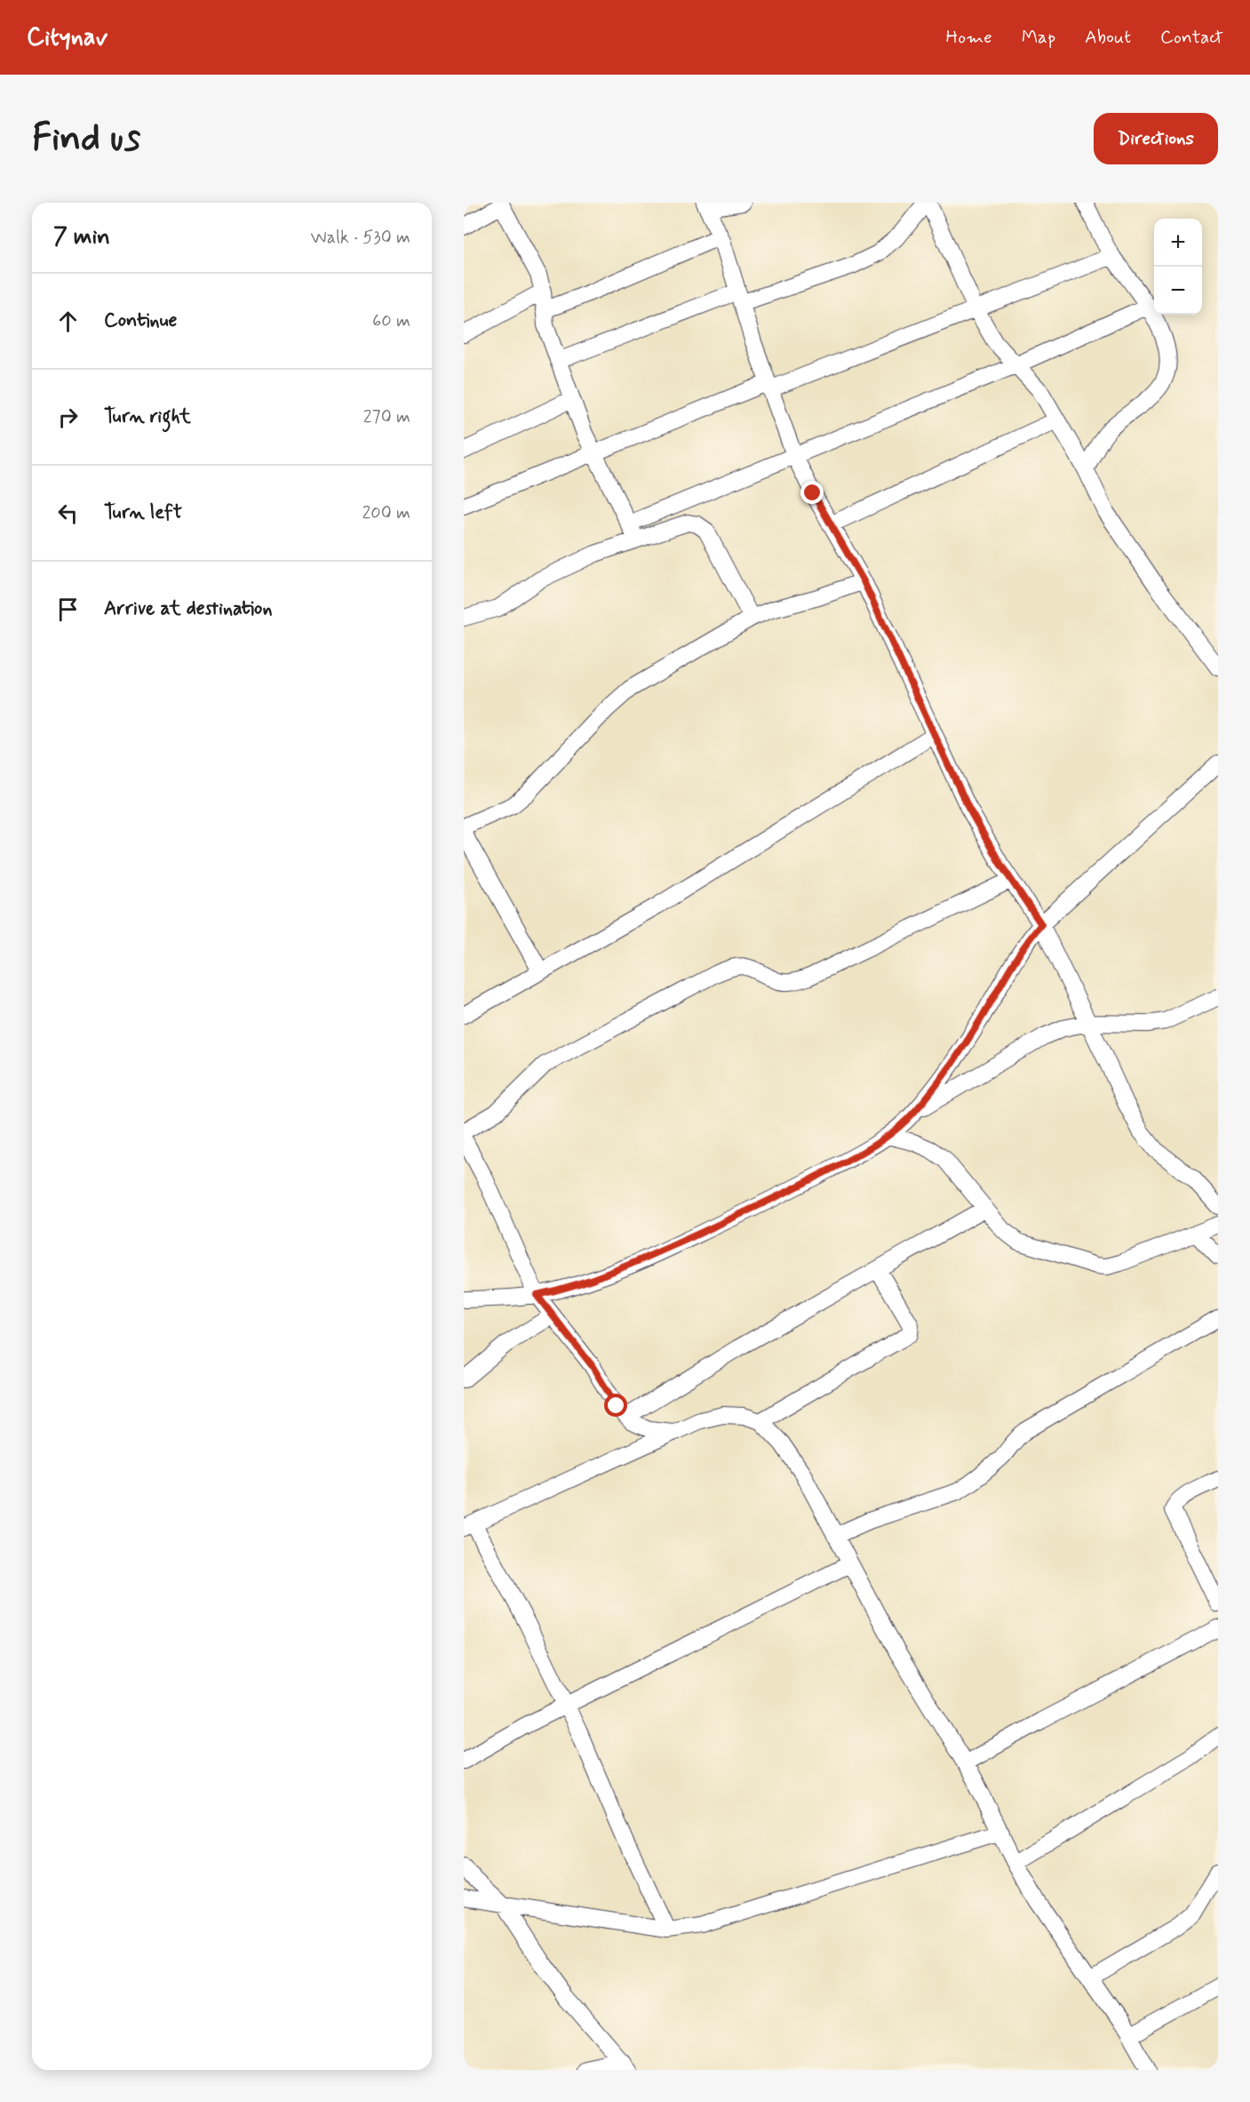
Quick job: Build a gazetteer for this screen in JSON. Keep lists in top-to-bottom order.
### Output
{
  "page": {
    "header": "Citynav",
    "nav": [
      "Home",
      "Map",
      "About",
      "Contact"
    ],
    "buttons": "Directions",
    "title": "Find us",
    "heading": ["7 min", "Walk · 530 m"],
    "map_buttons": ["+", "−"],
    "list": [
      ["Continue", "60 m"],
      ["Turn right", "270 m"],
      ["Turn left", "200 m"],
      "Arrive at destination"
    ]
  }
}
